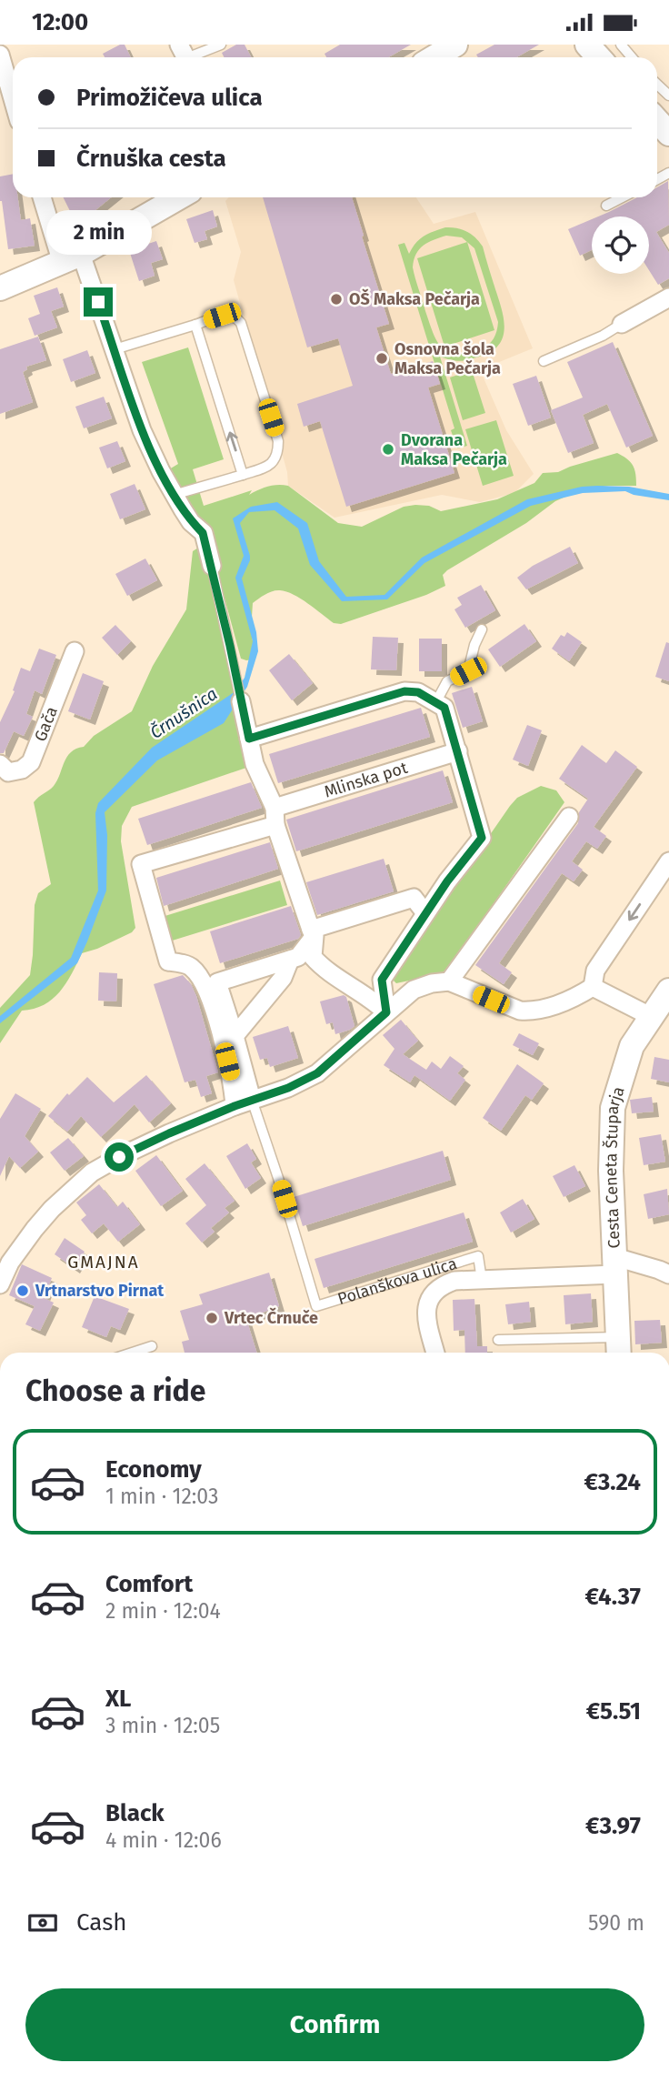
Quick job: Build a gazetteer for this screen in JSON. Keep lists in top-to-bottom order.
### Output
{
  "streets": {
    "street": [
      "Gača",
      "Mlinska pot",
      "Cesta Ceneta Štuparja",
      "Polanškova ulica"
    ]
  },
  "crossings": [
    ["Cesta Ceneta Štuparja", "Polanškova ulica"]
  ],
  "districts": ["GMAJNA"],
  "water": ["Črnušnica"],
  "places": [
    "OŠ Maksa Pečarja",
    "Osnovna šola Maksa Pečarja",
    "Dvorana Maksa Pečarja",
    "Vrtnarstvo Pirnat",
    "Vrtec Črnuče"
  ],
  "page": {
    "status": "12:00",
    "banner": ["Primožičeva ulica", "Črnuška cesta"],
    "bubble": "2 min",
    "heading": "Choose a ride",
    "list": [
      {
        "name": "Economy",
        "note": "1 min · 12:03",
        "value": "€3.24"
      },
      {
        "name": "Comfort",
        "note": "2 min · 12:04",
        "value": "€4.37"
      },
      {
        "name": "XL",
        "note": "3 min · 12:05",
        "value": "€5.51"
      },
      {
        "name": "Black",
        "note": "4 min · 12:06",
        "value": "€3.97"
      }
    ],
    "pay": ["Cash", "590 m"],
    "buttons": "Confirm"
  }
}
